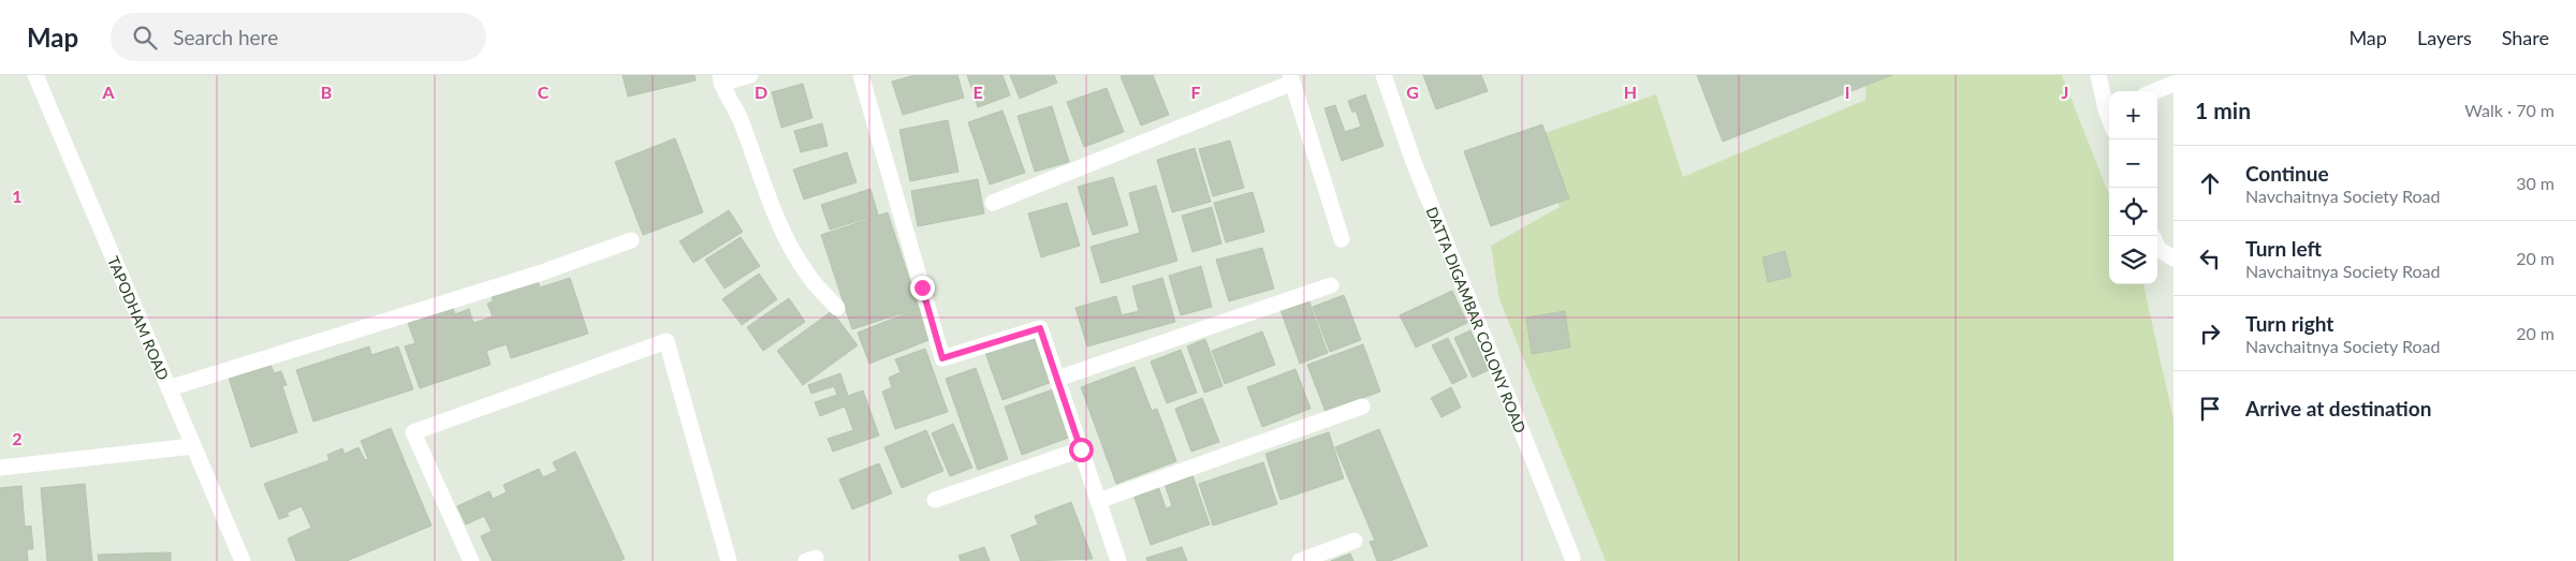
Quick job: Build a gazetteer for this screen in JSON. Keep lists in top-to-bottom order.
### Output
{
  "streets": {
    "street": ["TAPODHAM ROAD", "DATTA DIGAMBAR COLONY ROAD"]
  },
  "page": {
    "header": "Map",
    "search": "Search here",
    "nav": ["Map", "Layers", "Share"],
    "heading": ["1 min", "Walk · 70 m"],
    "map_buttons": ["+", "−"],
    "list": [
      ["Continue", "Navchaitnya Society Road", "30 m"],
      ["Turn left", "Navchaitnya Society Road", "20 m"],
      ["Turn right", "Navchaitnya Society Road", "20 m"],
      "Arrive at destination"
    ]
  },
  "grid": {
    "columns": [
      "A",
      "B",
      "C",
      "D",
      "E",
      "F",
      "G",
      "H",
      "I",
      "J"
    ],
    "rows": ["1", "2"]
  }
}
